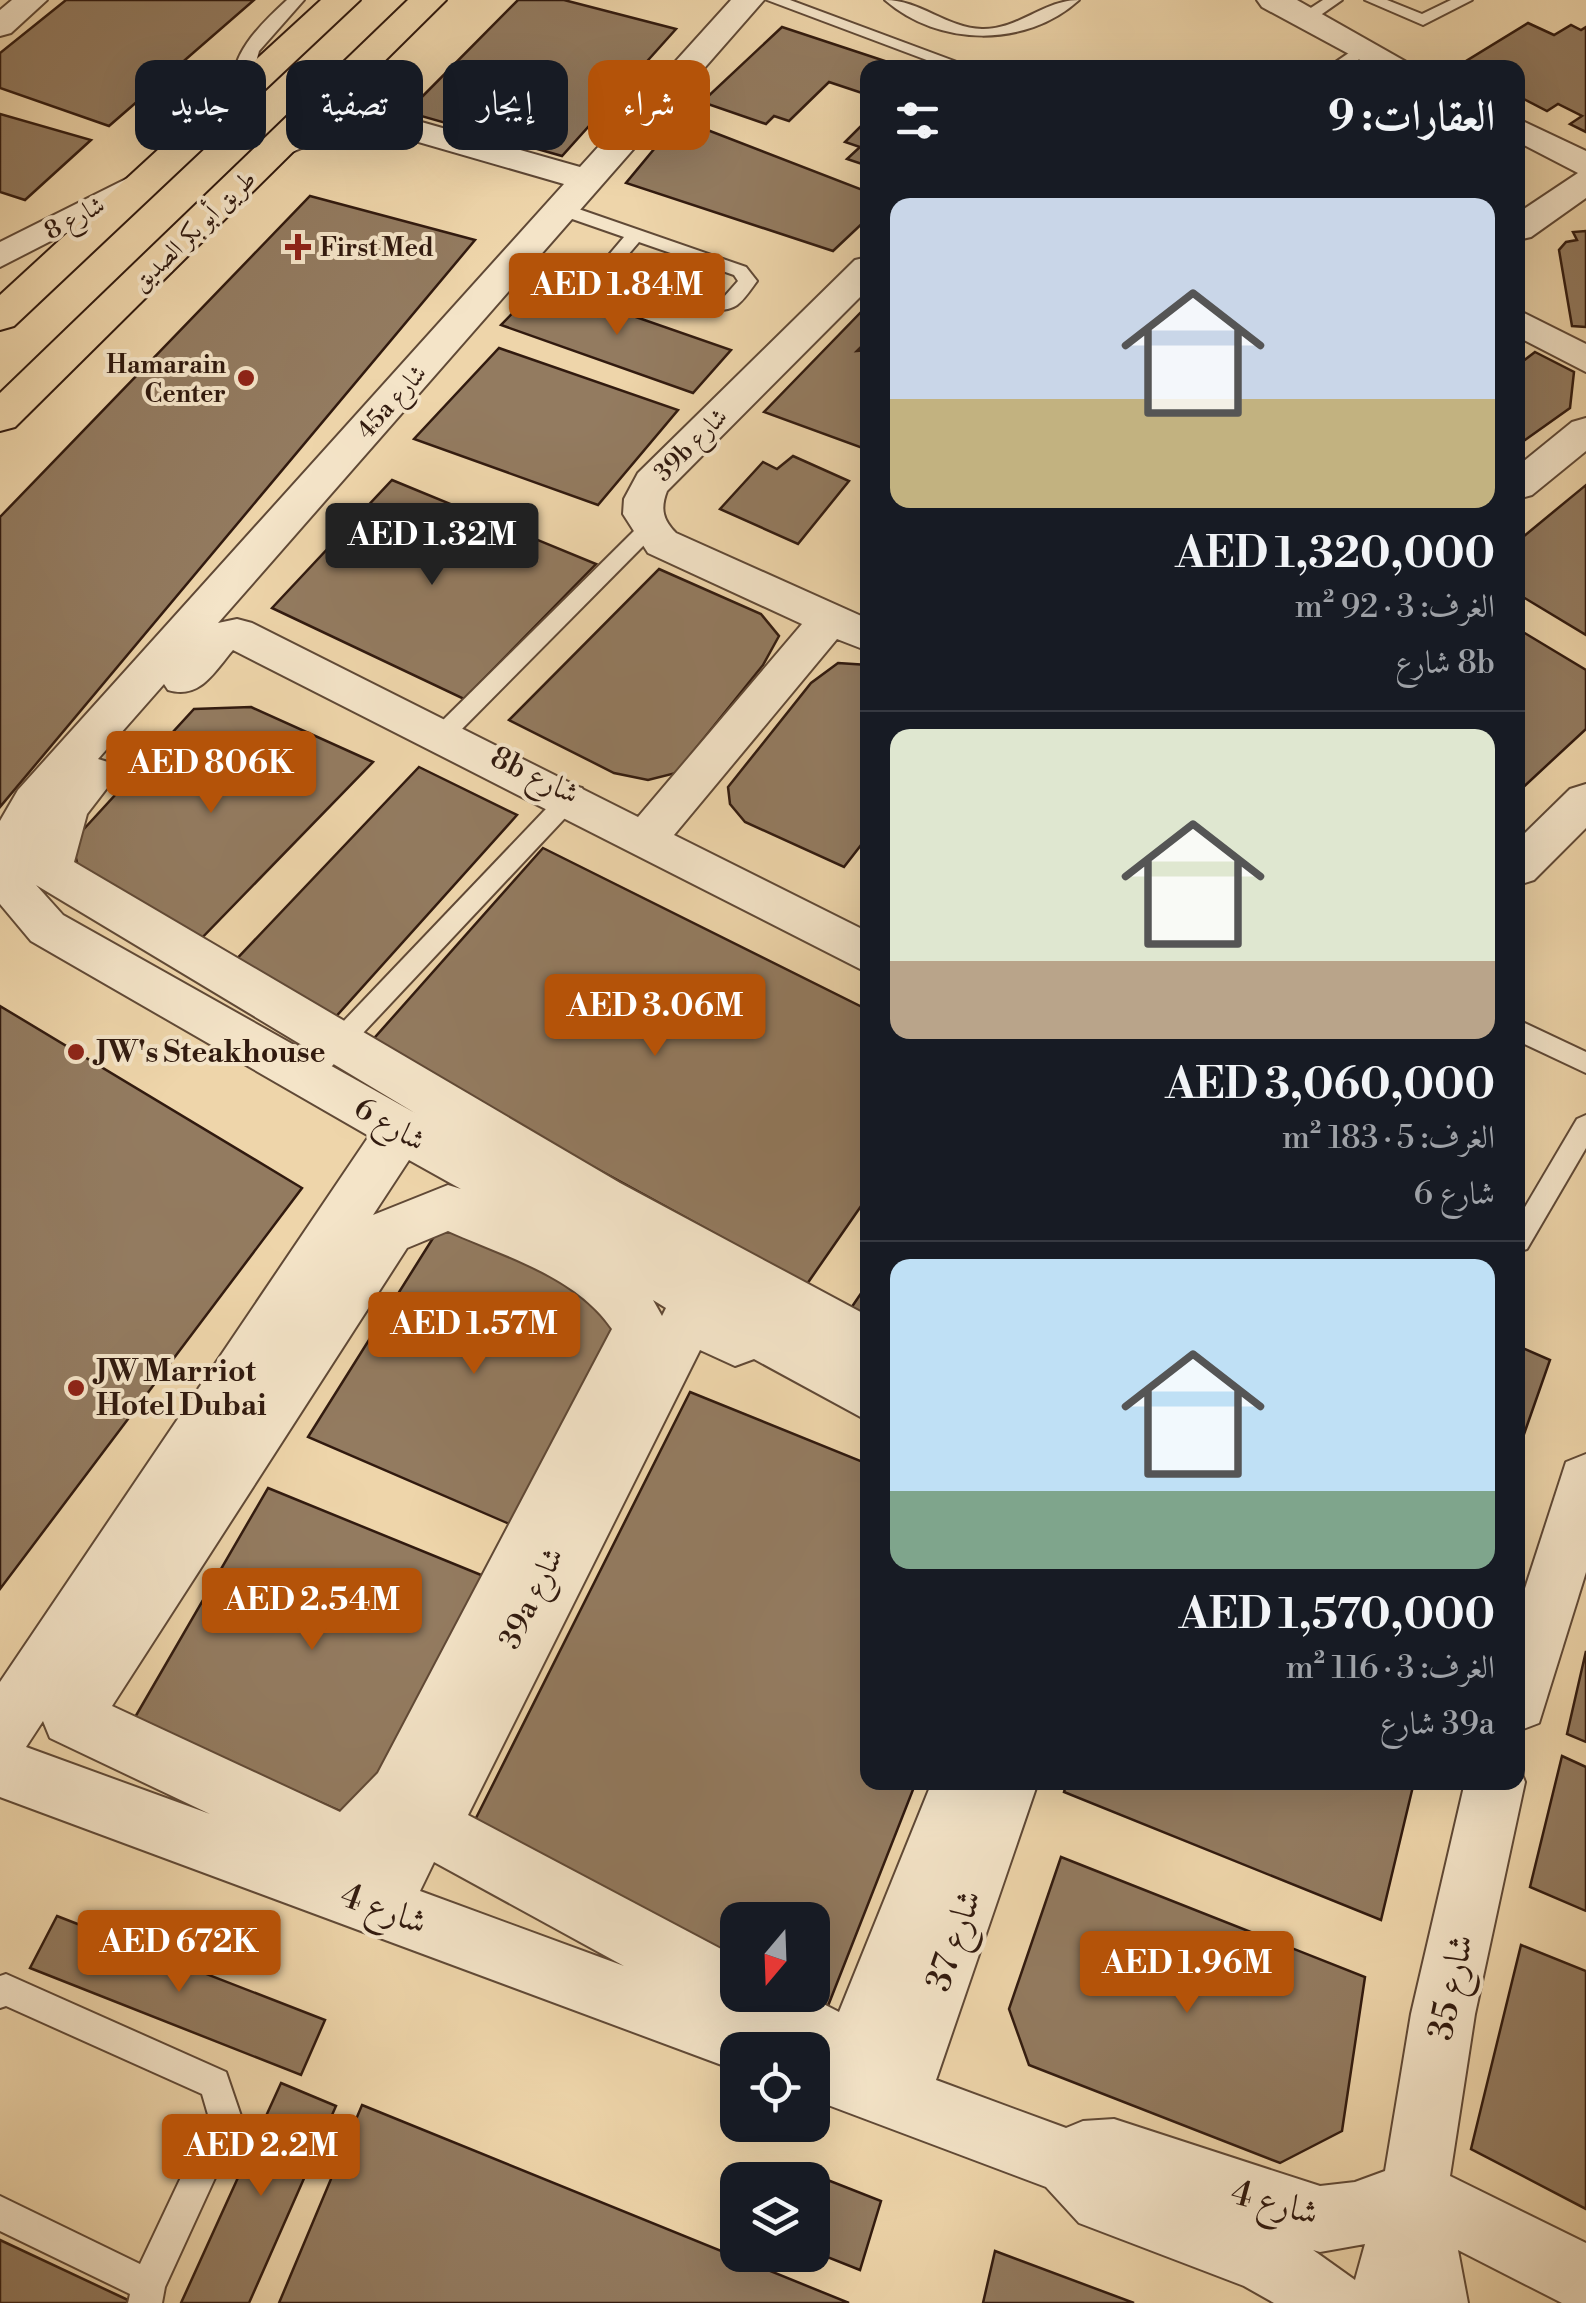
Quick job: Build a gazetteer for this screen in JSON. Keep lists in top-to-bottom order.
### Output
{
  "streets": {
    "main road": ["طريق أبو بكر الصديق"],
    "street": [
      "شارع 8",
      "45a شارع",
      "39b شارع",
      "8b شارع",
      "شارع 6",
      "39a شارع",
      "شارع 4",
      "شارع 37",
      "شارع 35"
    ]
  },
  "crossings": [
    ["45a شارع", "8b شارع"],
    ["45a شارع", "شارع 6"],
    ["شارع 6", "39a شارع"],
    ["39a شارع", "شارع 4"],
    ["شارع 4", "شارع 37"],
    ["شارع 4", "شارع 35"]
  ],
  "places": {
    "health": ["First Med"],
    "other": ["Hamarain Center", "JW's Steakhouse", "JW Marriot Hotel Dubai"]
  },
  "north": "bottom",
  "page": {
    "chip": [
      "شراء",
      "إيجار",
      "تصفية",
      "جديد"
    ],
    "heading": "العقارات: 9",
    "list": [
      {
        "name": "AED 1,320,000",
        "note": "الغرف: 3 · 92 m² · 8b شارع"
      },
      {
        "name": "AED 3,060,000",
        "note": "الغرف: 5 · 183 m² · شارع 6"
      },
      {
        "name": "AED 1,570,000",
        "note": "الغرف: 3 · 116 m² · 39a شارع"
      }
    ],
    "price": [
      "AED 1.84M",
      "AED 1.32M",
      "AED 806K",
      "AED 3.06M",
      "AED 1.57M",
      "AED 2.54M",
      "AED 672K",
      "AED 1.96M",
      "AED 2.2M"
    ]
  }
}
